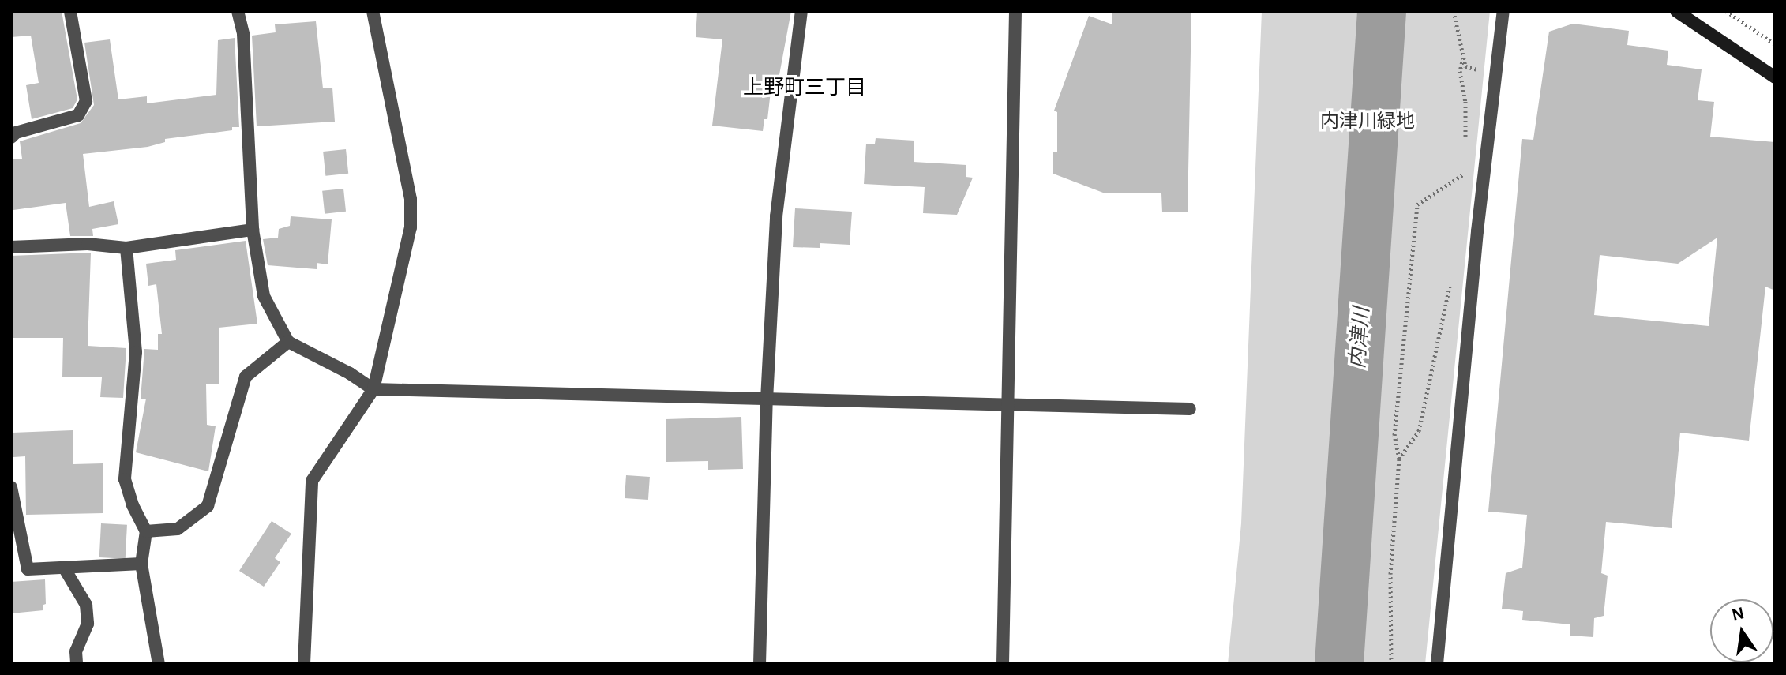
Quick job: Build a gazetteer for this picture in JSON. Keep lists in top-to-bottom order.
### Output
{
  "districts": ["上野町三丁目"],
  "water": ["内津川"],
  "parks": ["内津川緑地"],
  "north": "top"
}
